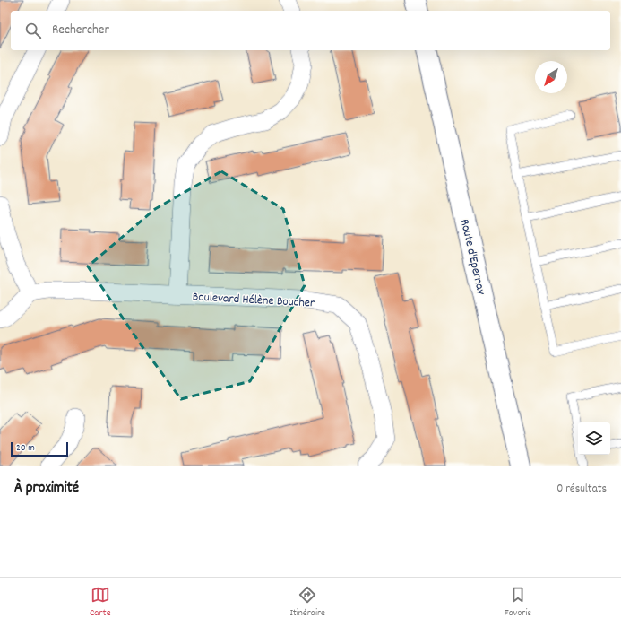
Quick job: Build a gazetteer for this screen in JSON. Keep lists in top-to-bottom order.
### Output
{
  "streets": {
    "main road": ["Route d'Epernay"],
    "street": ["Boulevard Hélène Boucher"]
  },
  "scale_bar": "20 m",
  "north": "bottom left",
  "page": {
    "search": "Rechercher",
    "scale": "20 m",
    "heading": ["À proximité", "0 résultats"],
    "nav": ["Carte", "Itinéraire", "Favoris"]
  }
}
